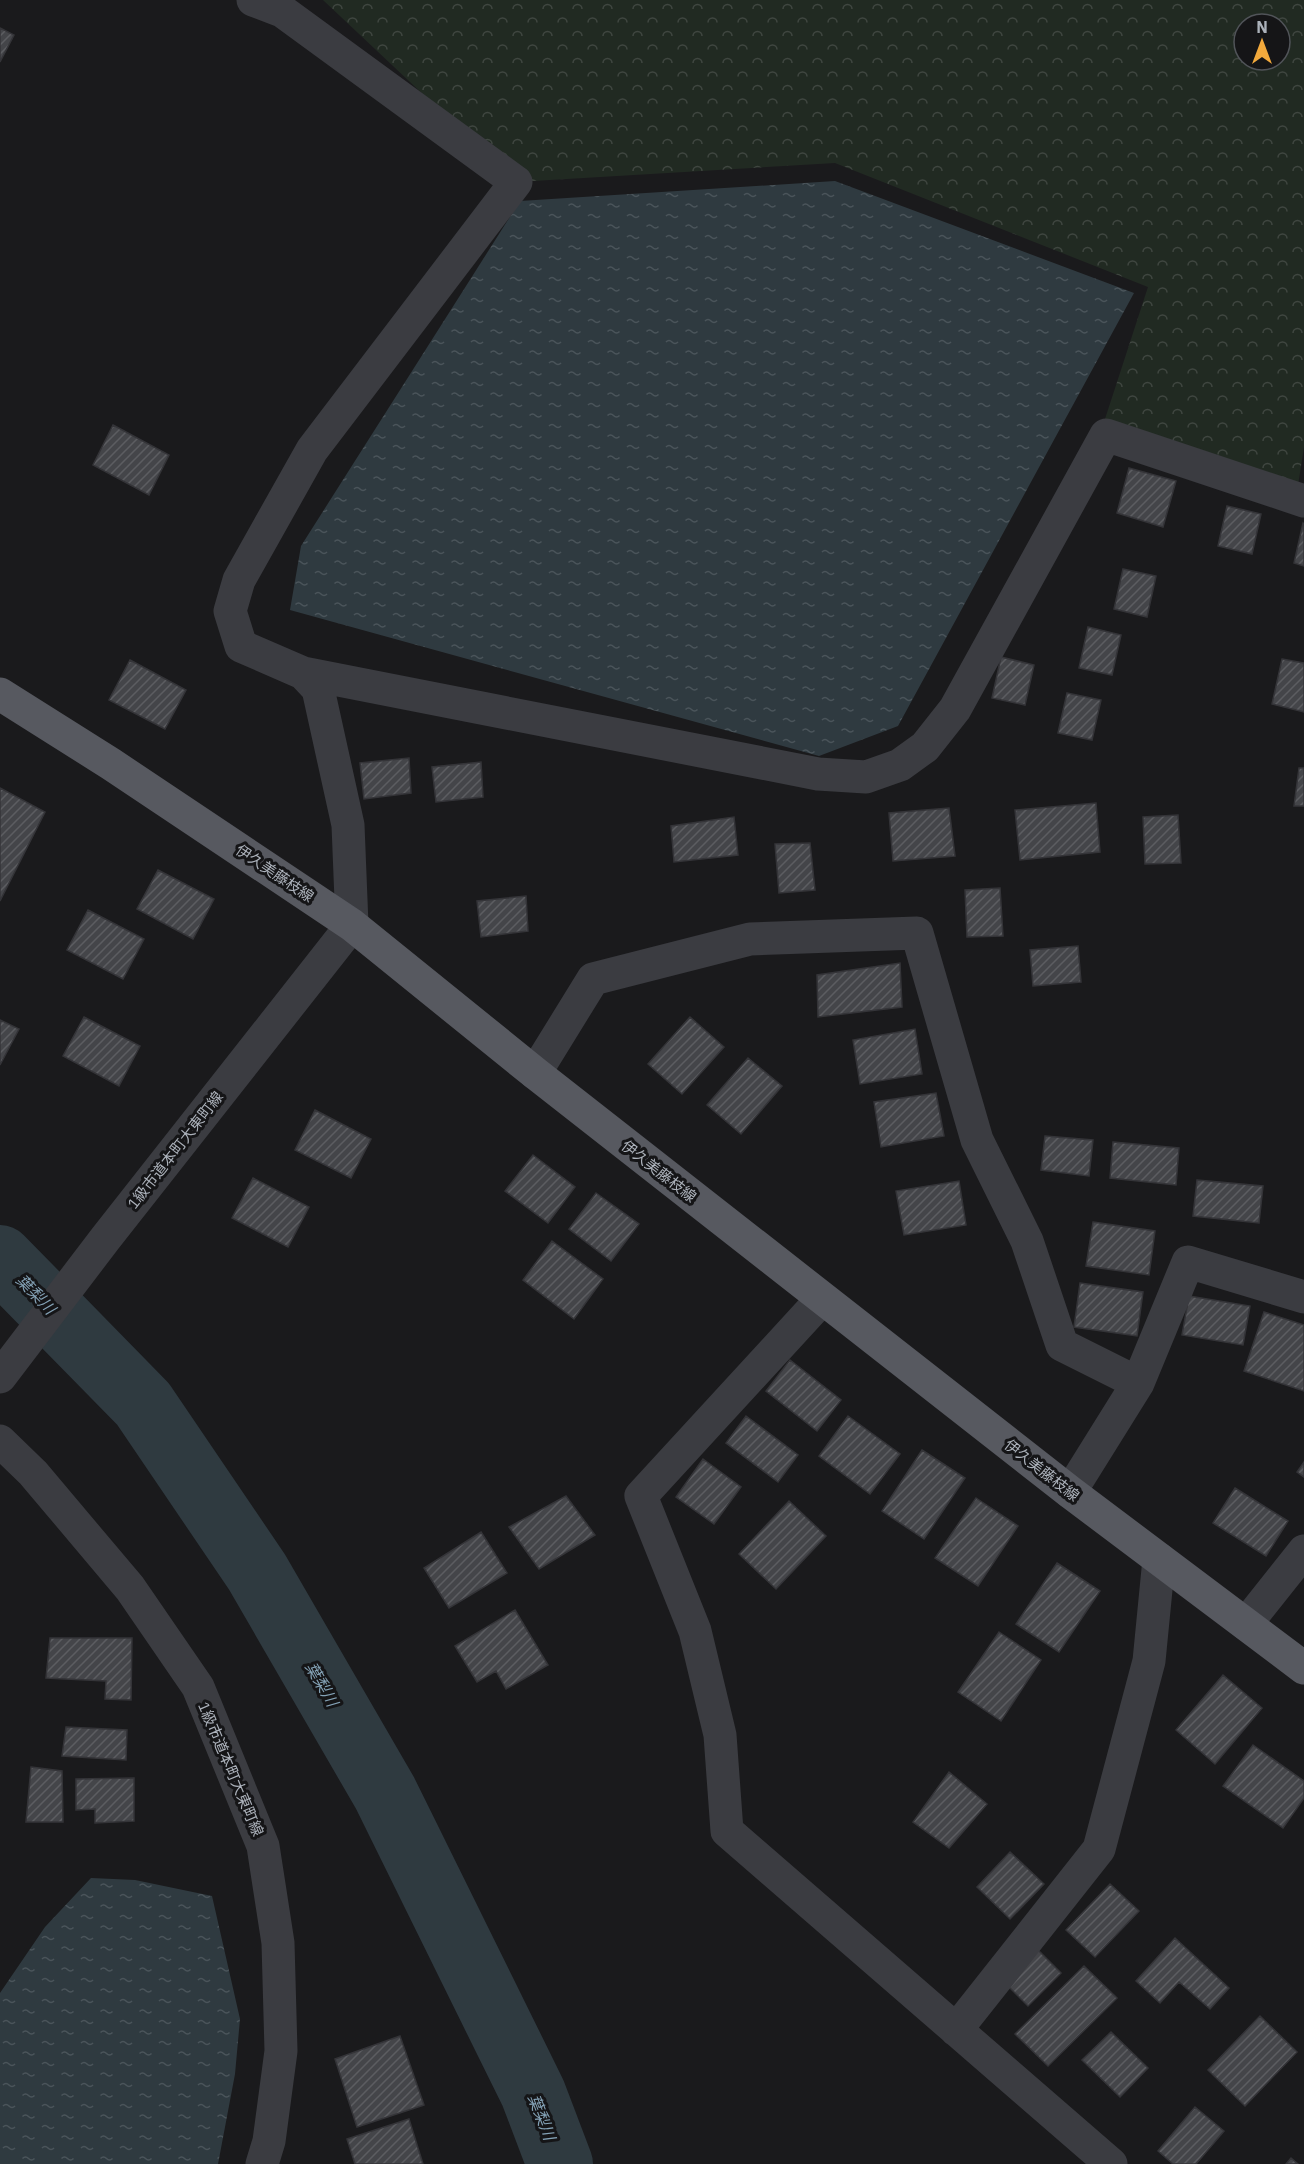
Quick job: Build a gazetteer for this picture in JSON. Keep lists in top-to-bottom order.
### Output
{
  "streets": {
    "main road": ["伊久美藤枝線"],
    "street": ["1級市道本町大東町線"]
  },
  "crossings": [
    ["伊久美藤枝線", "1級市道本町大東町線"]
  ],
  "water": ["葉梨川"],
  "north": "top"
}
